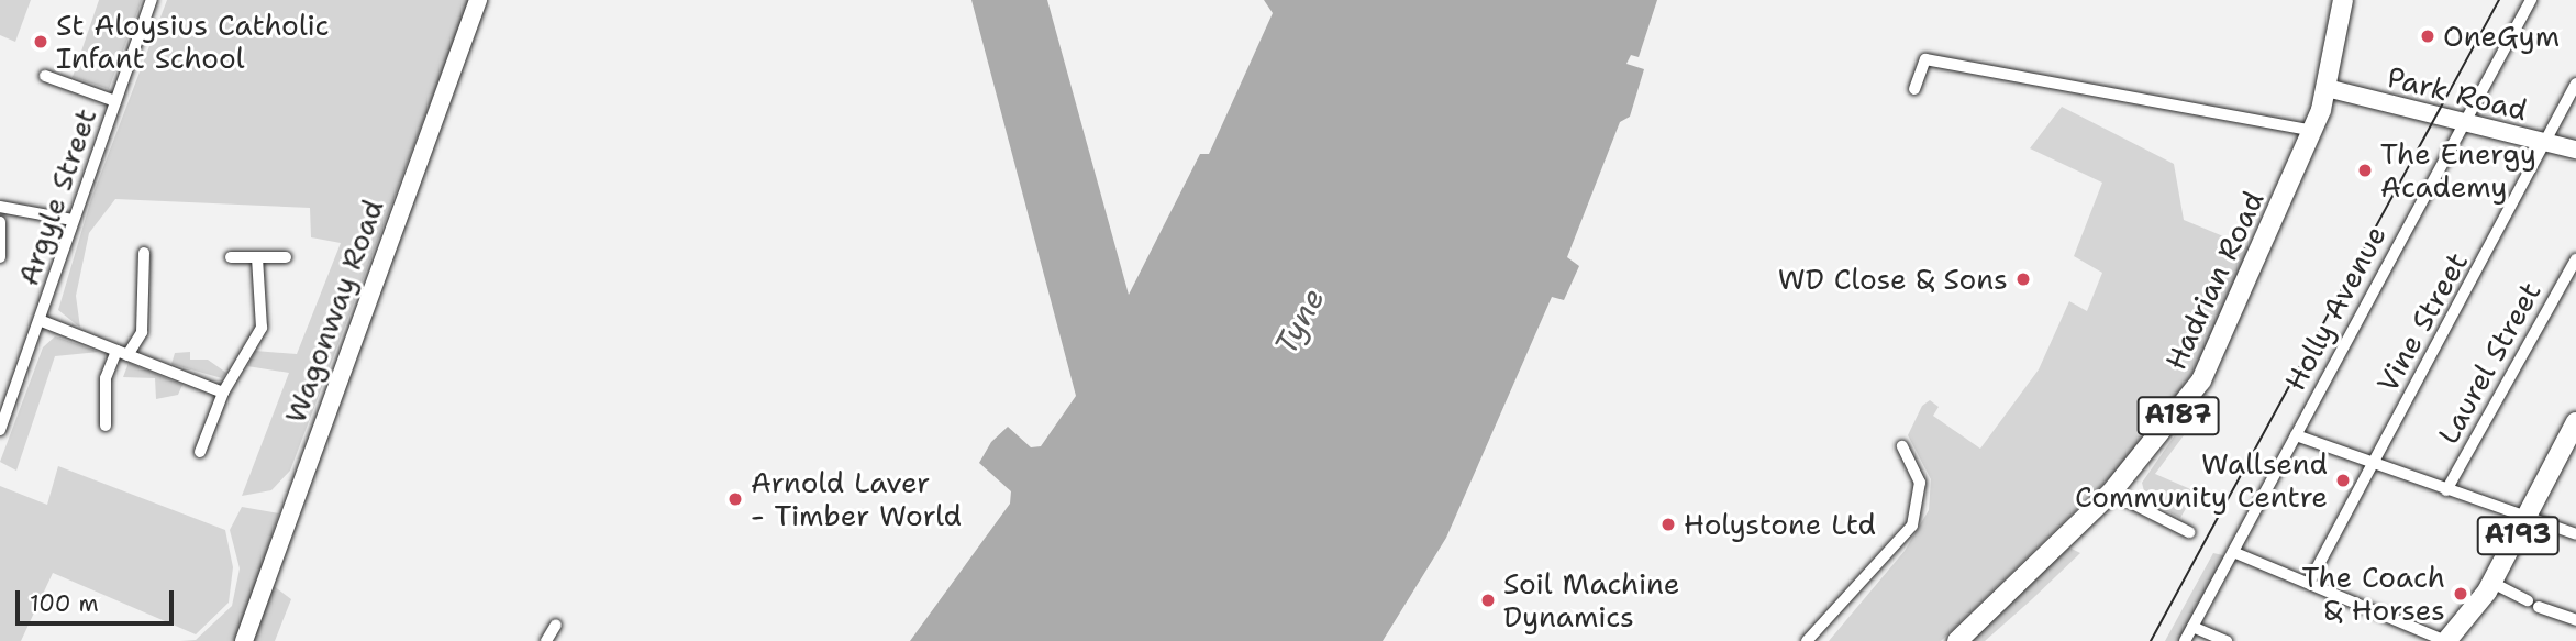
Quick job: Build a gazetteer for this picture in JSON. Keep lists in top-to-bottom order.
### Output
{
  "streets": {
    "main road": [
      "Park Road",
      "Hadrian Road",
      "Wagonway Road",
      "A187",
      "A193"
    ],
    "street": [
      "Argyle Street",
      "Holly Avenue",
      "Vine Street",
      "Laurel Street"
    ]
  },
  "crossings": [
    ["Park Road", "Holly Avenue"],
    ["Park Road", "Vine Street"],
    ["Park Road", "A187"],
    ["Hadrian Road", "A187"]
  ],
  "water": ["Tyne"],
  "places": [
    "OneGym",
    "St Aloysius Catholic Infant School",
    "The Energy Academy",
    "WD Close & Sons",
    "Wallsend Community Centre",
    "Arnold Laver - Timber World",
    "Holystone Ltd",
    "The Coach & Horses",
    "Soil Machine Dynamics"
  ],
  "scale_bar": "100 m"
}
